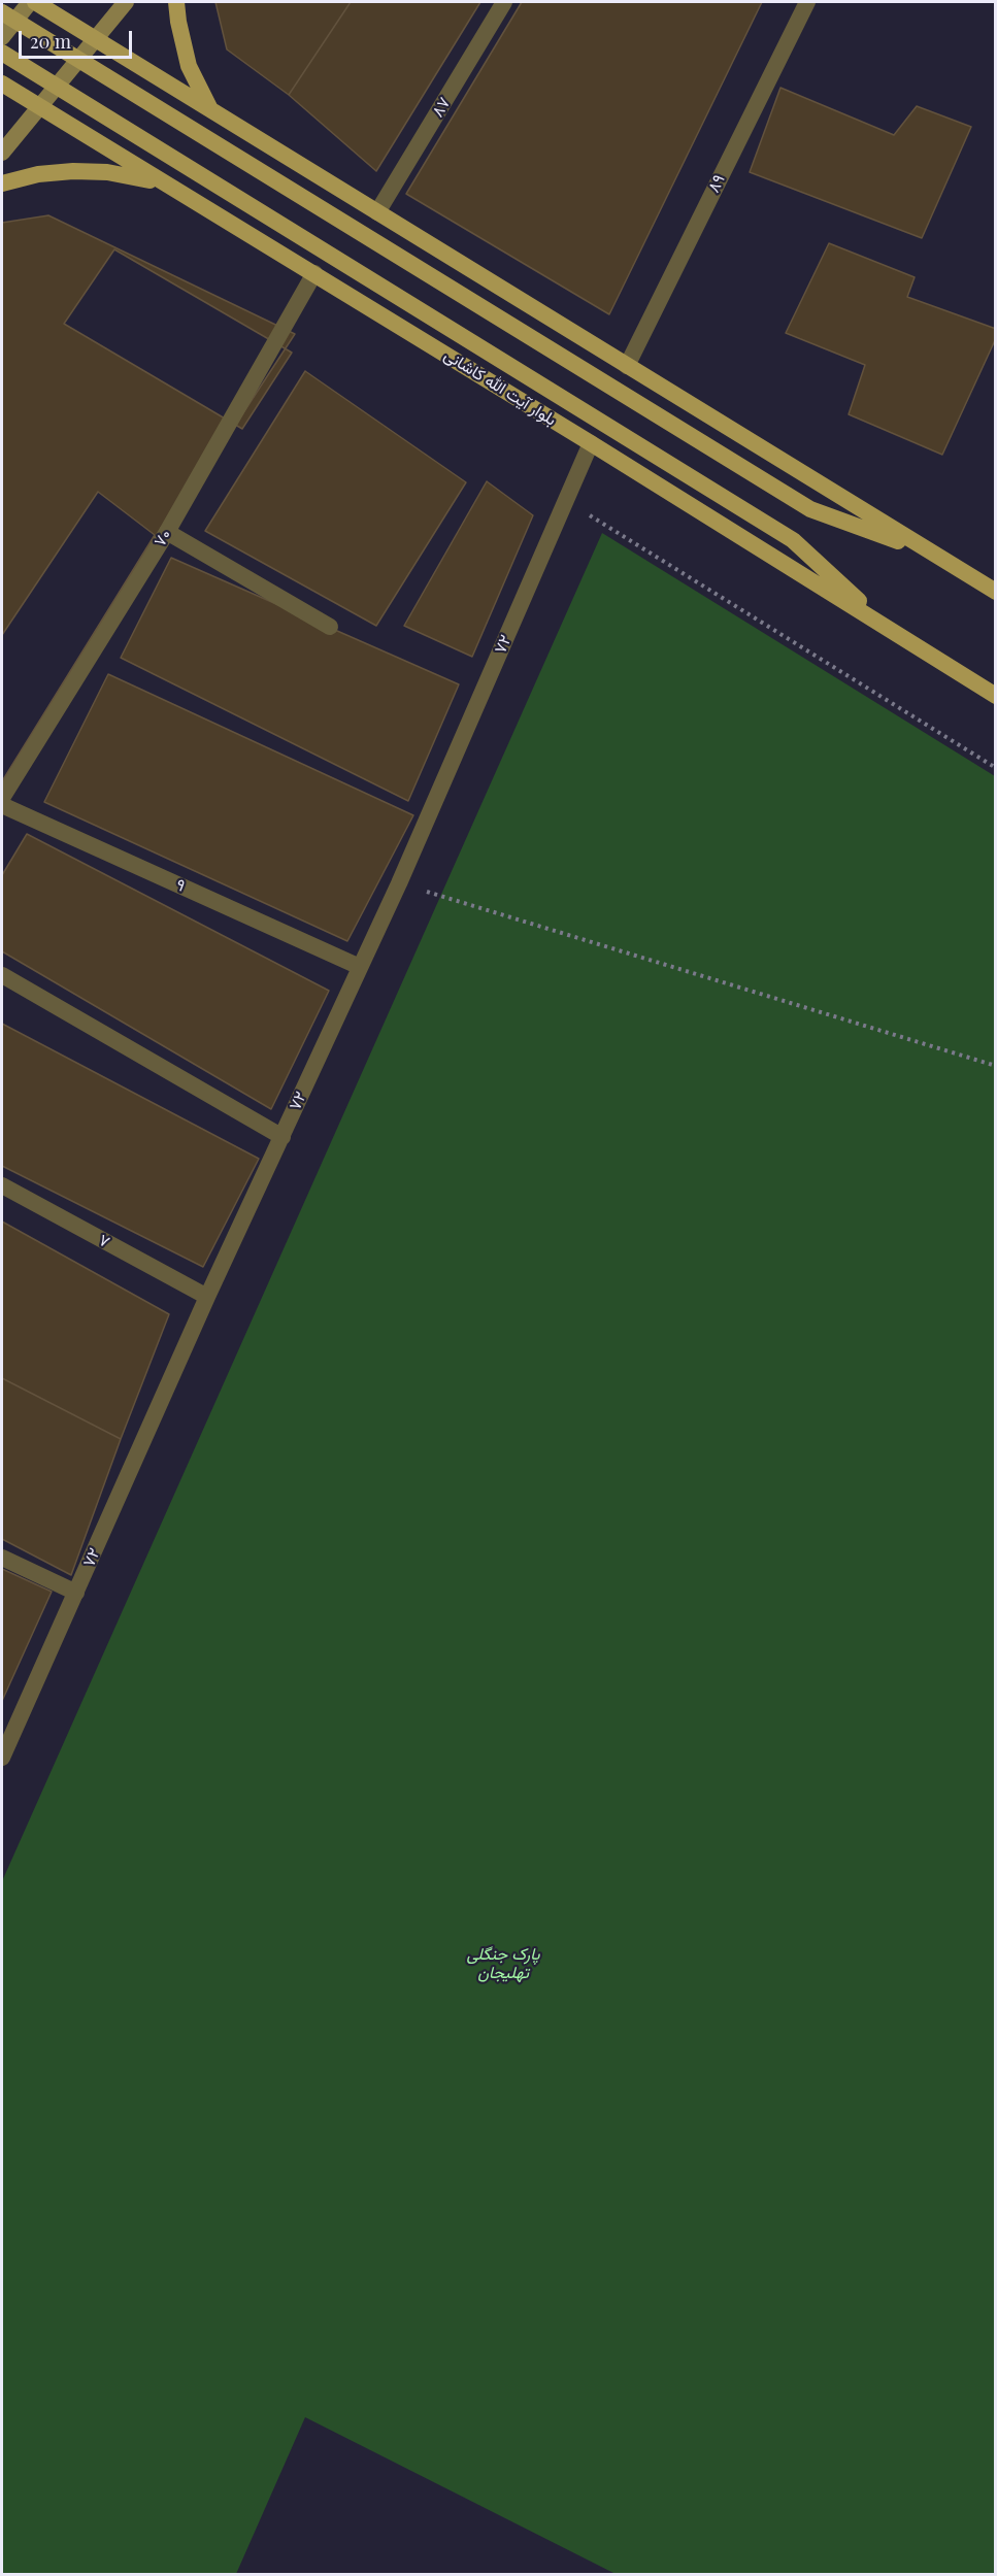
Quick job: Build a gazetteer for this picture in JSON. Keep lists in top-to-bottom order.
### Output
{
  "streets": {
    "main road": ["بلوار آیت الله کاشانی"],
    "street": [
      "۸۷",
      "۸۹",
      "۷۰",
      "۷۲",
      "۹",
      "۷"
    ]
  },
  "crossings": [
    ["بلوار آیت الله کاشانی", "۷۰"],
    ["بلوار آیت الله کاشانی", "۷۲"],
    ["۷۲", "۹"],
    ["۷۲", "۷"]
  ],
  "parks": ["پارک جنگلی تهلیجان"],
  "scale_bar": "20 m"
}
